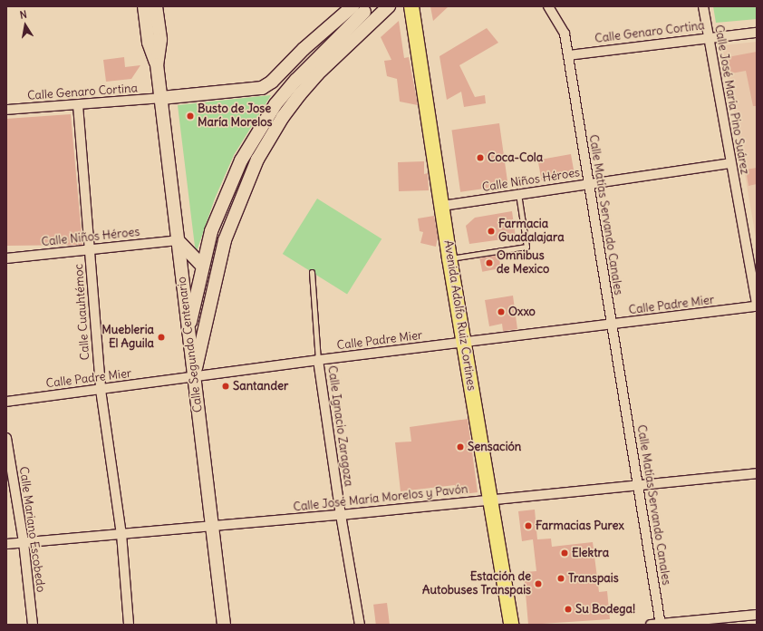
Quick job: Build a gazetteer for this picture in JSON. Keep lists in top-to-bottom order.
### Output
{
  "streets": {
    "main road": ["Avenida Adolfo Ruiz Cortines"],
    "street": [
      "Calle Genaro Cortina",
      "Calle José María Pino Suárez",
      "Calle Niños Héroes",
      "Calle Matías Servando Canales",
      "Calle Padre Mier",
      "Calle Cuauhtémoc",
      "Calle Segundo Centenario",
      "Calle Ignacio Zaragoza",
      "Calle José María Morelos y Pavón",
      "Calle Mariano Escobedo"
    ]
  },
  "crossings": [
    ["Calle Genaro Cortina", "Calle José María Pino Suárez"],
    ["Calle Genaro Cortina", "Calle Matías Servando Canales"],
    ["Calle Genaro Cortina", "Calle Cuauhtémoc"],
    ["Calle Genaro Cortina", "Calle Segundo Centenario"],
    ["Calle José María Pino Suárez", "Calle Niños Héroes"],
    ["Calle José María Pino Suárez", "Calle Padre Mier"],
    ["Calle Niños Héroes", "Calle Matías Servando Canales"],
    ["Calle Niños Héroes", "Calle Cuauhtémoc"],
    ["Calle Niños Héroes", "Avenida Adolfo Ruiz Cortines"],
    ["Calle Niños Héroes", "Calle Segundo Centenario"],
    ["Calle Matías Servando Canales", "Calle Padre Mier"],
    ["Calle Matías Servando Canales", "Calle José María Morelos y Pavón"],
    ["Calle Padre Mier", "Calle Cuauhtémoc"],
    ["Calle Padre Mier", "Avenida Adolfo Ruiz Cortines"],
    ["Calle Padre Mier", "Calle Segundo Centenario"],
    ["Calle Padre Mier", "Calle Ignacio Zaragoza"],
    ["Calle Cuauhtémoc", "Calle José María Morelos y Pavón"],
    ["Avenida Adolfo Ruiz Cortines", "Calle José María Morelos y Pavón"],
    ["Calle Segundo Centenario", "Calle José María Morelos y Pavón"],
    ["Calle Ignacio Zaragoza", "Calle José María Morelos y Pavón"],
    ["Calle José María Morelos y Pavón", "Calle Mariano Escobedo"]
  ],
  "places": [
    "Busto de Jose María Morelos",
    "Coca-Cola",
    "Farmacia Guadalajara",
    "Omnibus de Mexico",
    "Oxxo",
    "Muebleria El Aguila",
    "Santander",
    "Sensación",
    "Farmacias Purex",
    "Elektra",
    "Transpais",
    "Estación de Autobuses Transpais",
    "Su Bodega!"
  ],
  "north": "top"
}
